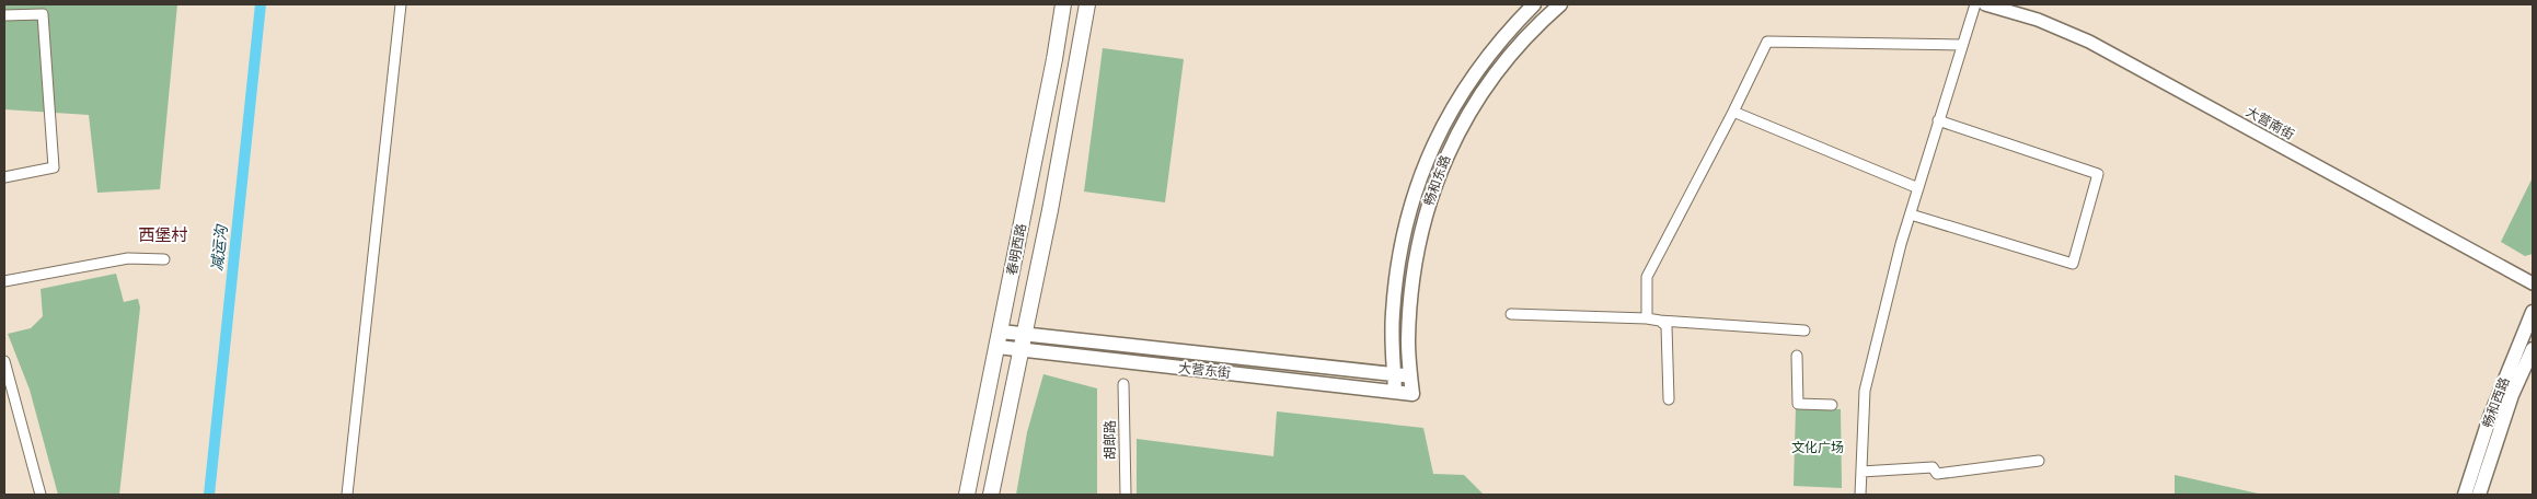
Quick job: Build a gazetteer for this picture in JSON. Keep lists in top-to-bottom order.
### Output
{
  "streets": {
    "main road": [
      "畅和东路",
      "春明西路",
      "大营东街",
      "畅和西路"
    ],
    "street": ["大营南街", "胡郎路"]
  },
  "crossings": [
    ["畅和东路", "大营东街"],
    ["春明西路", "大营东街"]
  ],
  "districts": ["西堡村"],
  "water": ["减运沟"],
  "parks": ["文化广场"]
}
